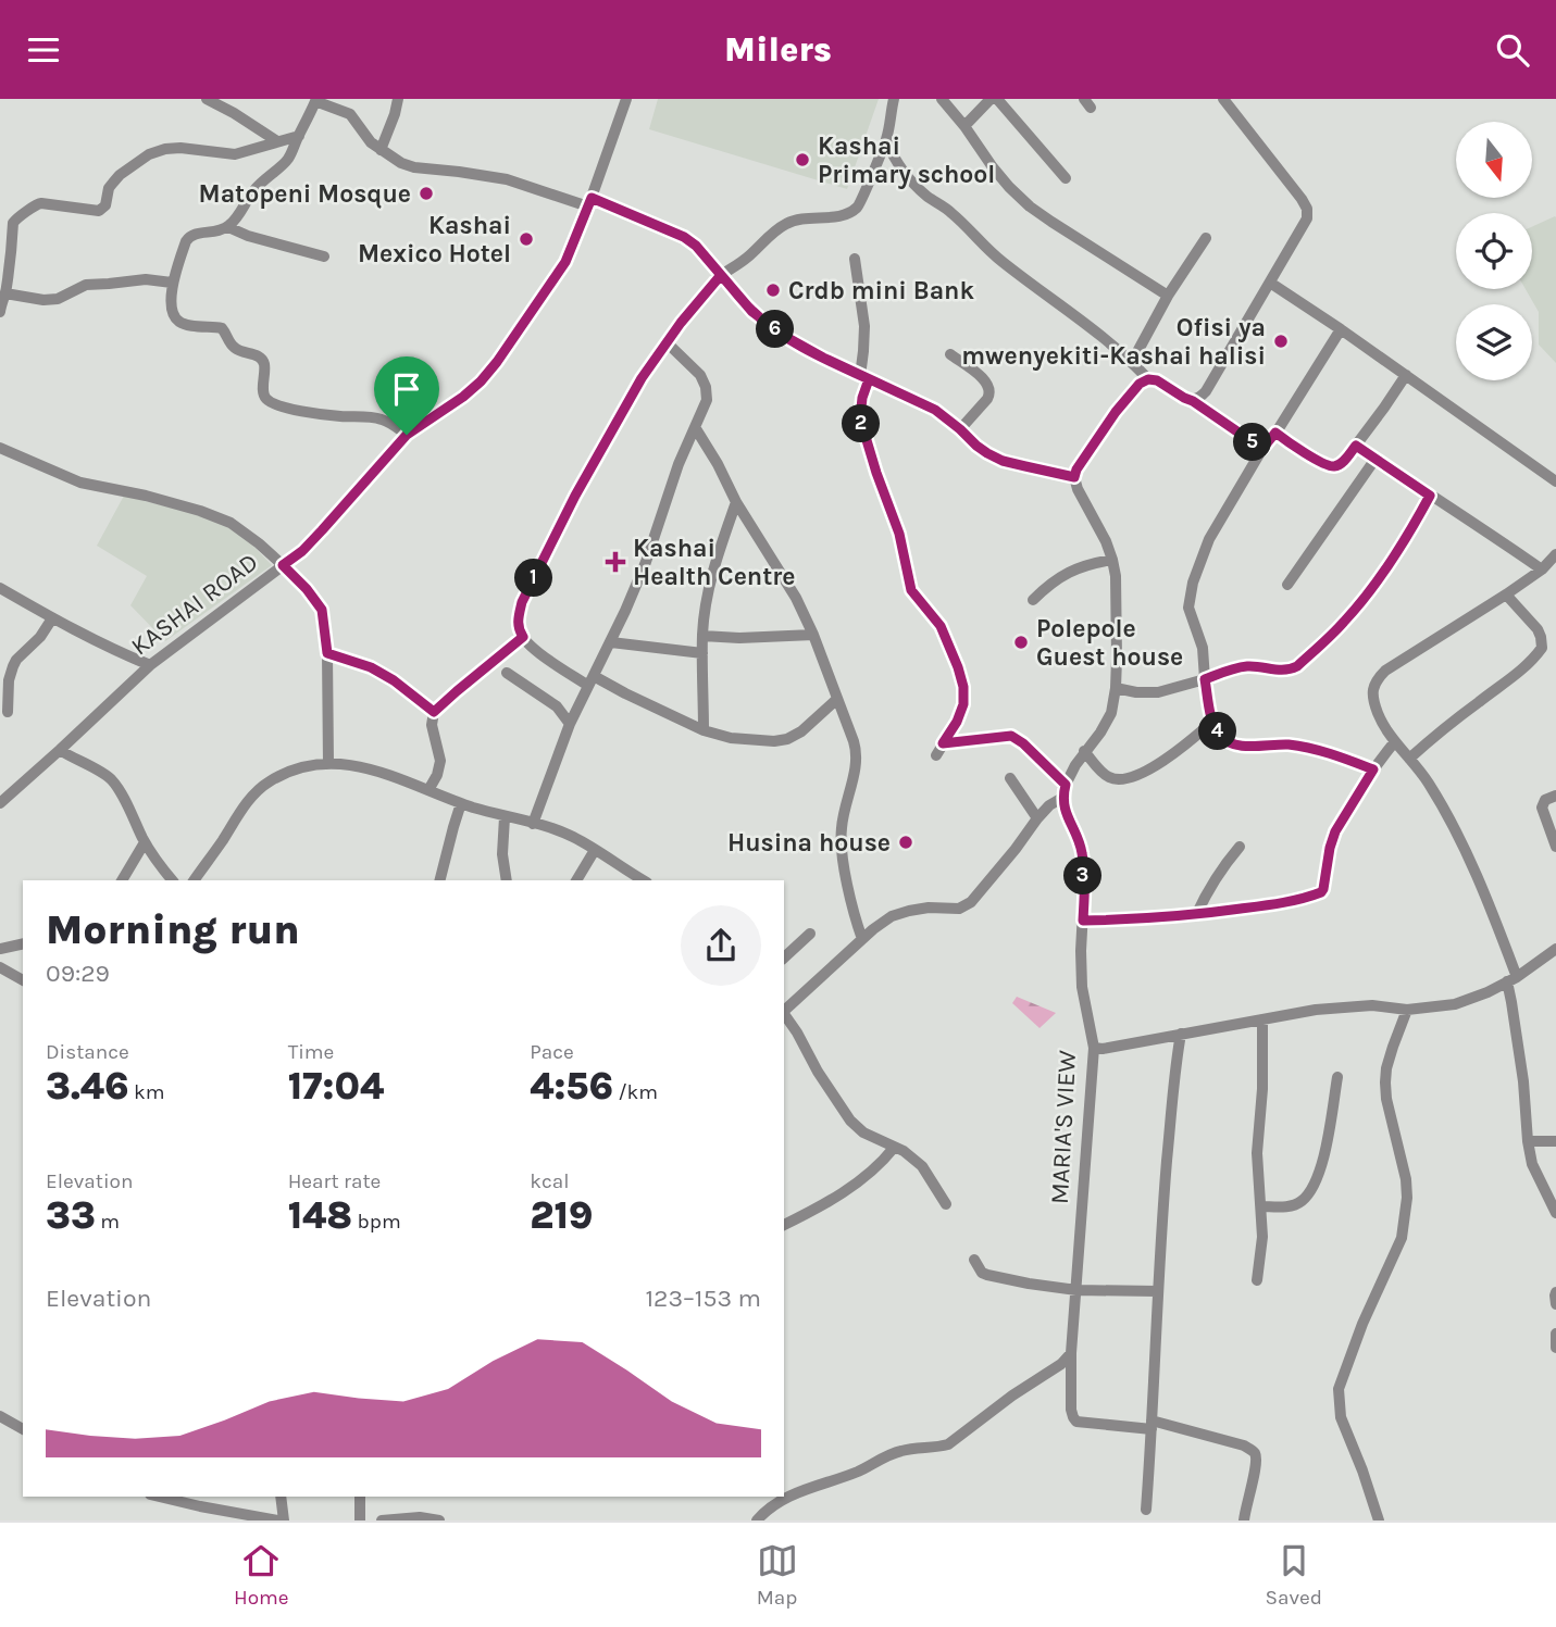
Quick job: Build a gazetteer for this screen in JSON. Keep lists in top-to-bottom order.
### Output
{
  "streets": {
    "street": ["KASHAI ROAD", "MARIA'S VIEW"]
  },
  "places": {
    "other": [
      "Kashai Primary school",
      "Matopeni Mosque",
      "Kashai Mexico Hotel",
      "Crdb mini Bank",
      "Ofisi ya mwenyekiti-Kashai halisi",
      "Polepole Guest house",
      "Husina house"
    ],
    "health": ["Kashai Health Centre"]
  },
  "north": "bottom",
  "page": {
    "header": "Milers",
    "pins": [
      "6",
      "2",
      "5",
      "1",
      "4",
      "3"
    ],
    "heading": ["Morning run", "09:29"],
    "stats": [
      ["Distance", "3.46 km"],
      ["Time", "17:04"],
      ["Pace", "4:56 /km"],
      ["Elevation", "33 m"],
      ["Heart rate", "148 bpm"],
      ["kcal", "219"]
    ],
    "chart": ["Elevation", "123–153 m"],
    "tabs": ["Home", "Map", "Saved"]
  }
}
